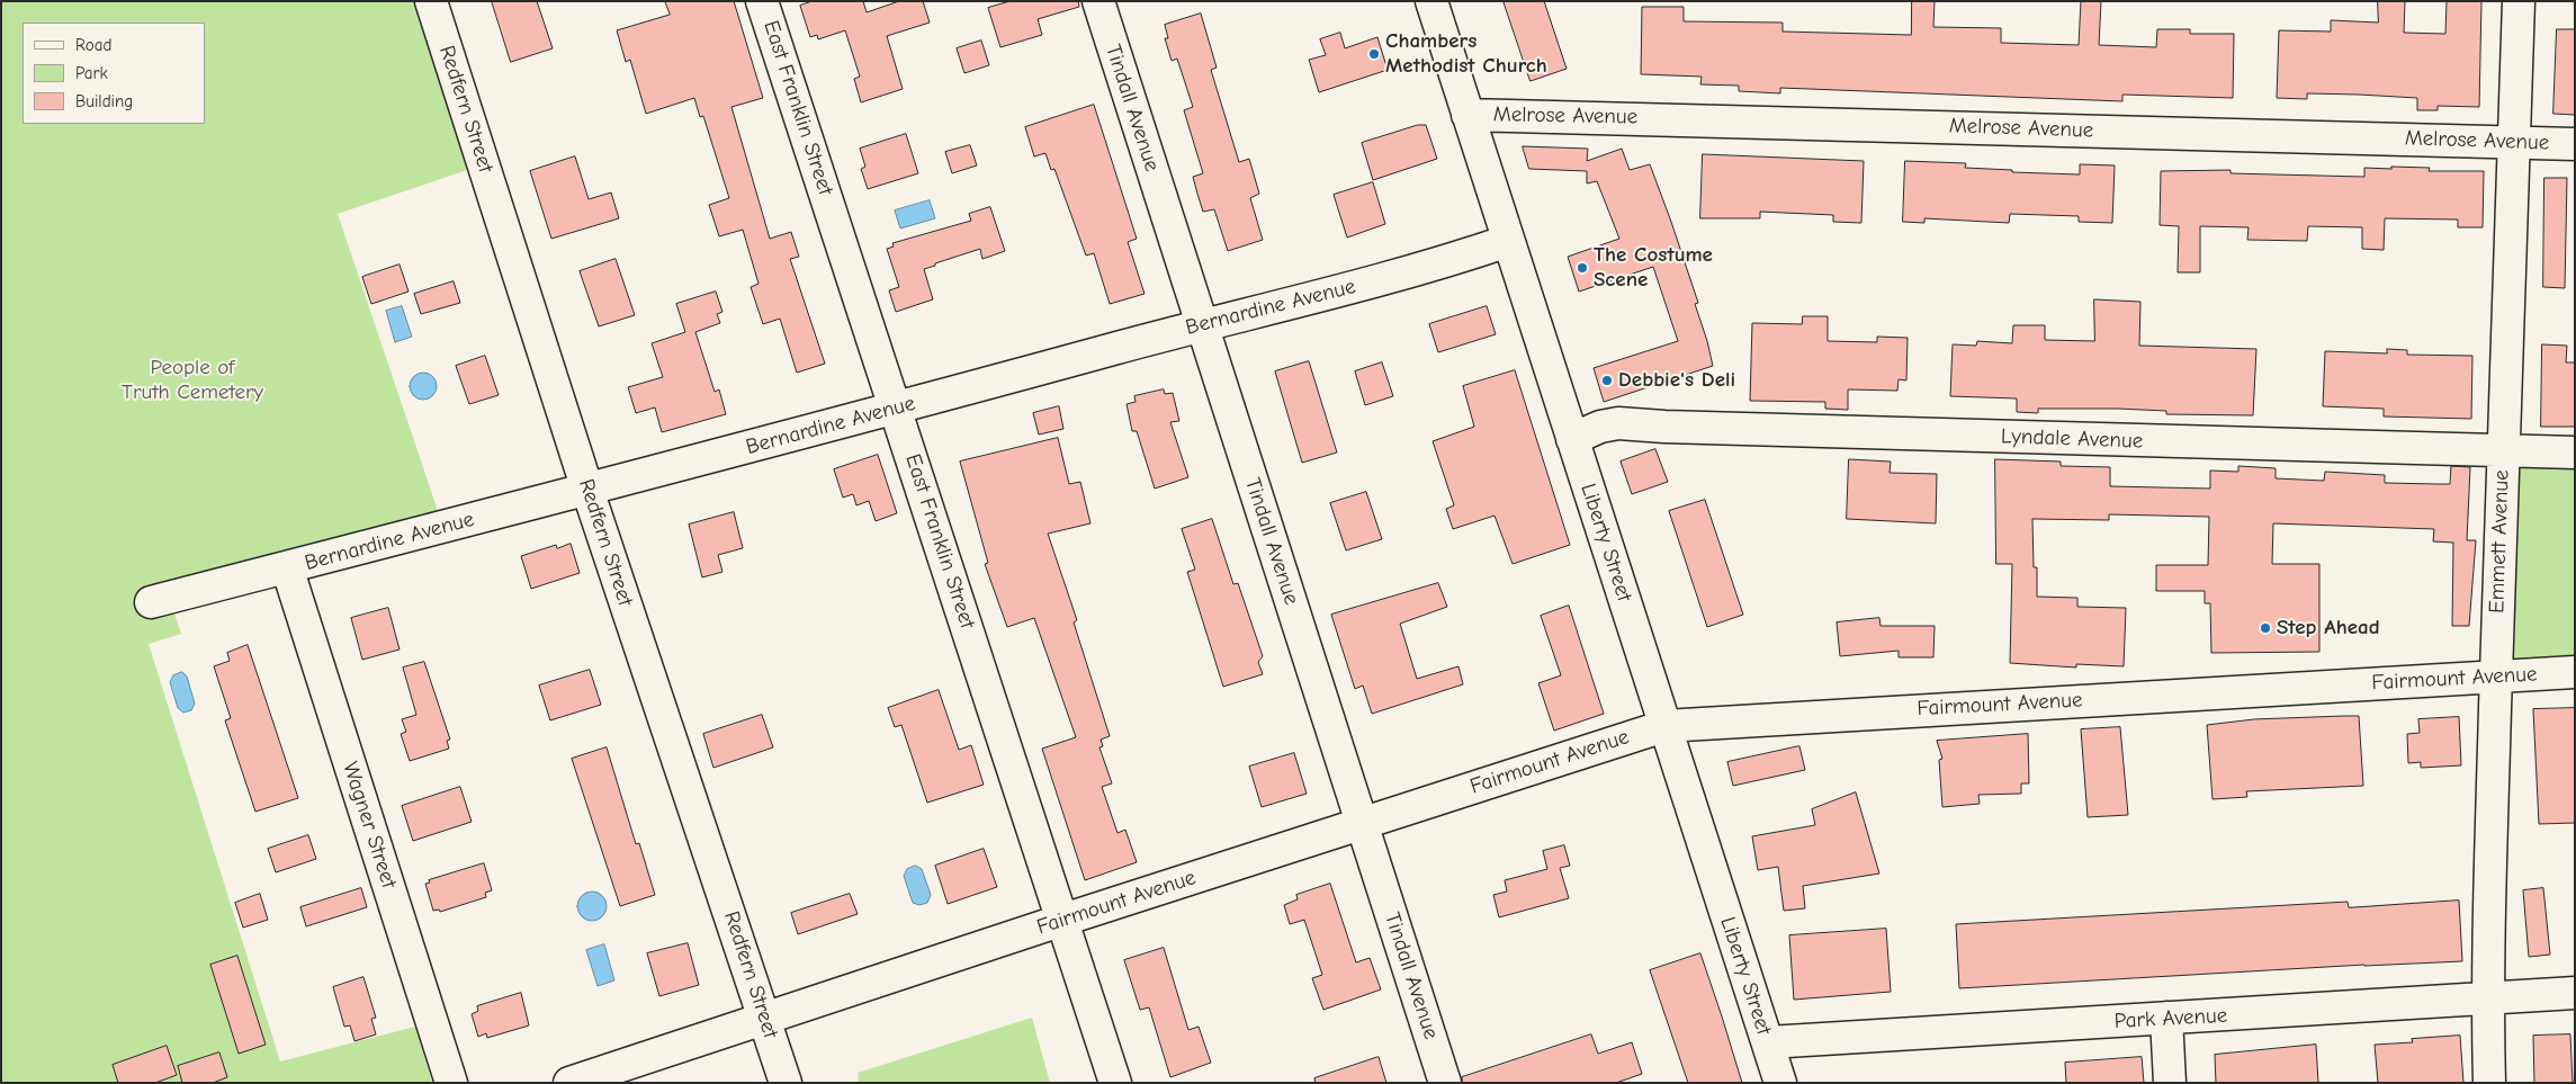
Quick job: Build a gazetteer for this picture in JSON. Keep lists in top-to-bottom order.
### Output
{
  "streets": {
    "street": [
      "East Franklin Street",
      "Tindall Avenue",
      "Redfern Street",
      "Melrose Avenue",
      "Bernardine Avenue",
      "Lyndale Avenue",
      "Emmett Avenue",
      "Liberty Street",
      "Fairmount Avenue",
      "Wagner Street",
      "Park Avenue"
    ]
  },
  "crossings": [
    ["East Franklin Street", "Bernardine Avenue"],
    ["East Franklin Street", "Fairmount Avenue"],
    ["Tindall Avenue", "Bernardine Avenue"],
    ["Tindall Avenue", "Fairmount Avenue"],
    ["Redfern Street", "Bernardine Avenue"],
    ["Redfern Street", "Fairmount Avenue"],
    ["Melrose Avenue", "Emmett Avenue"],
    ["Melrose Avenue", "Liberty Street"],
    ["Bernardine Avenue", "Liberty Street"],
    ["Bernardine Avenue", "Wagner Street"],
    ["Lyndale Avenue", "Emmett Avenue"],
    ["Lyndale Avenue", "Liberty Street"],
    ["Emmett Avenue", "Fairmount Avenue"],
    ["Emmett Avenue", "Park Avenue"],
    ["Liberty Street", "Fairmount Avenue"],
    ["Liberty Street", "Park Avenue"]
  ],
  "parks": ["People of Truth Cemetery"],
  "places": [
    "Chambers Methodist Church",
    "The Costume Scene",
    "Debbie's Deli",
    "Step Ahead"
  ],
  "legend": ["Road", "Park", "Building"]
}
